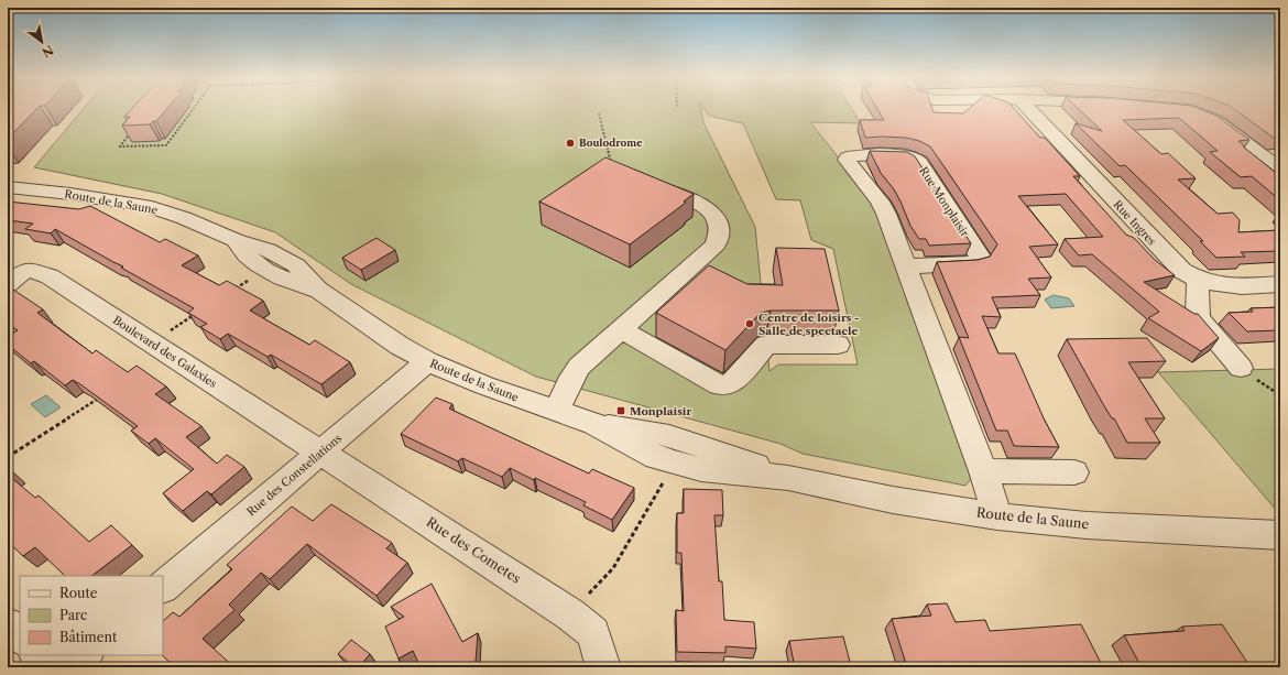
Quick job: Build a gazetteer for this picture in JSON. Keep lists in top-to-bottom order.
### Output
{
  "streets": {
    "street": [
      "Route de la Saune",
      "Rue Monplaisir",
      "Rue Ingres",
      "Boulevard des Galaxies",
      "Rue des Constellations",
      "Rue des Cometes"
    ]
  },
  "crossings": [
    ["Route de la Saune", "Rue Monplaisir"],
    ["Route de la Saune", "Rue des Constellations"],
    ["Boulevard des Galaxies", "Rue des Constellations"],
    ["Boulevard des Galaxies", "Rue des Cometes"],
    ["Rue des Constellations", "Rue des Cometes"]
  ],
  "places": {
    "other": ["Boulodrome", "Centre de loisirs - Salle de spectacle"],
    "transit": ["Monplaisir"]
  },
  "legend": ["Route", "Parc", "Bâtiment"],
  "north": "bottom right"
}
